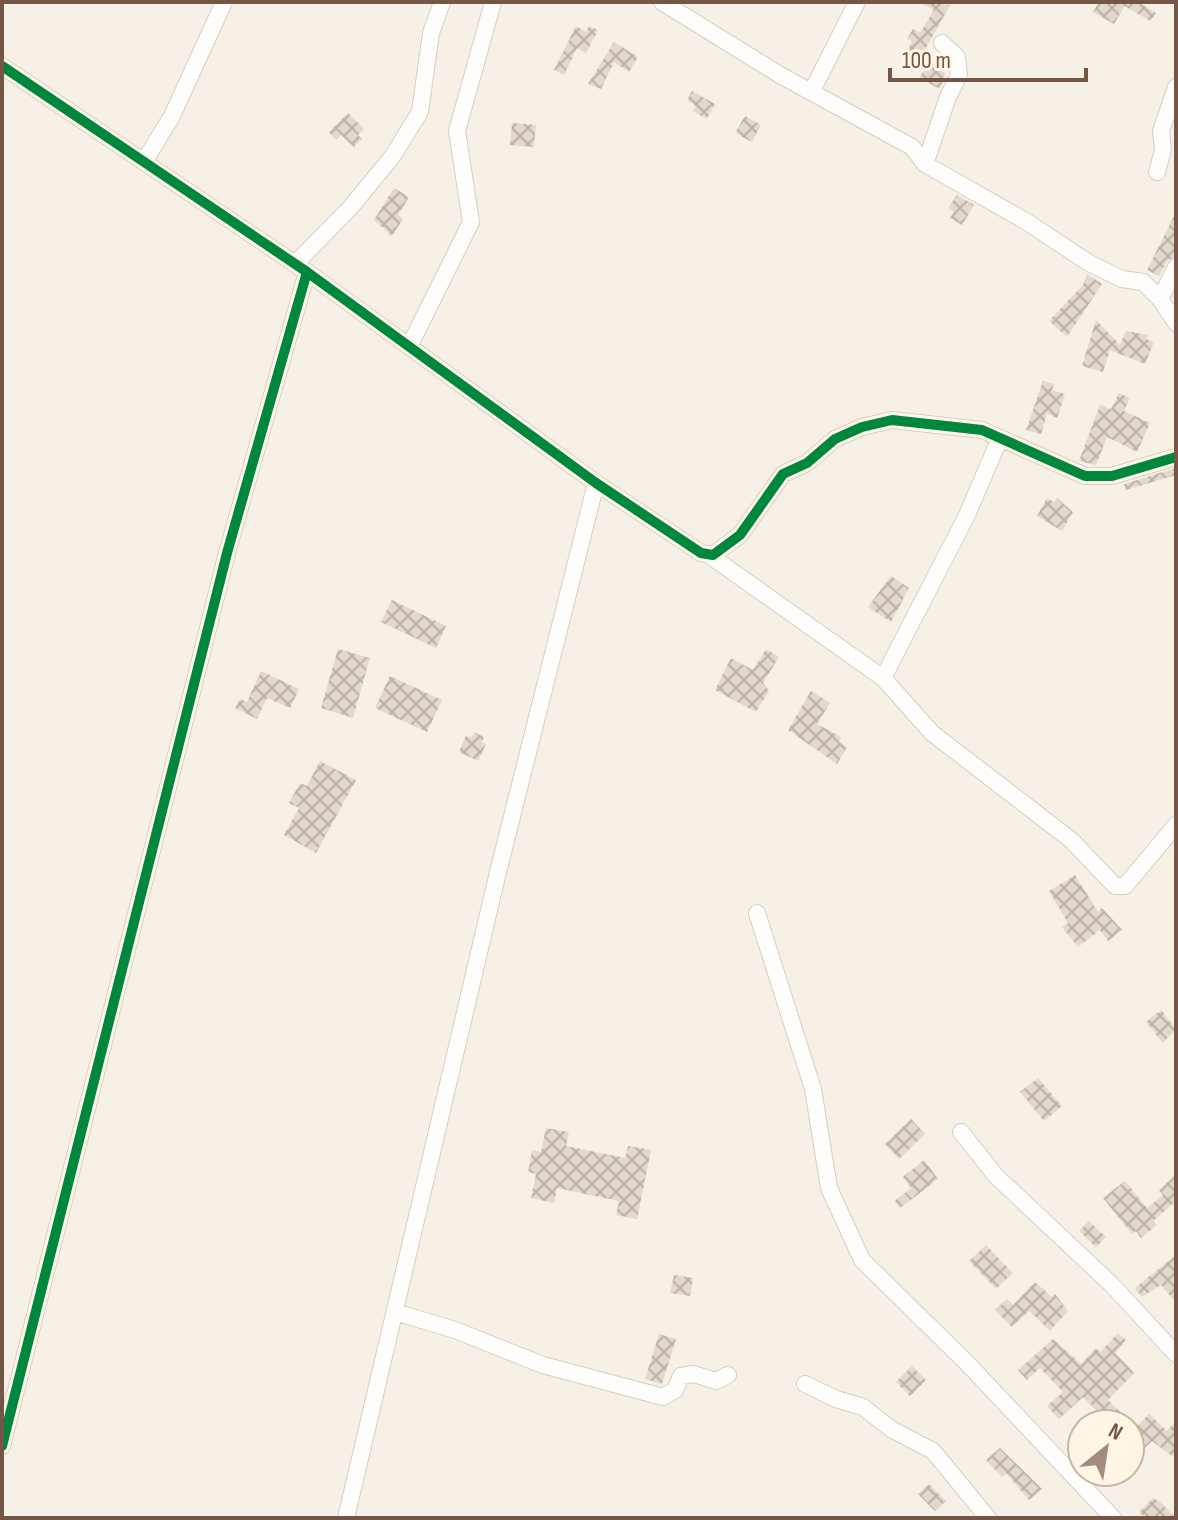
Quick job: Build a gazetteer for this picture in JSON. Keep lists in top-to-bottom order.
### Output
{
  "scale_bar": "100 m",
  "north": "top right"
}
